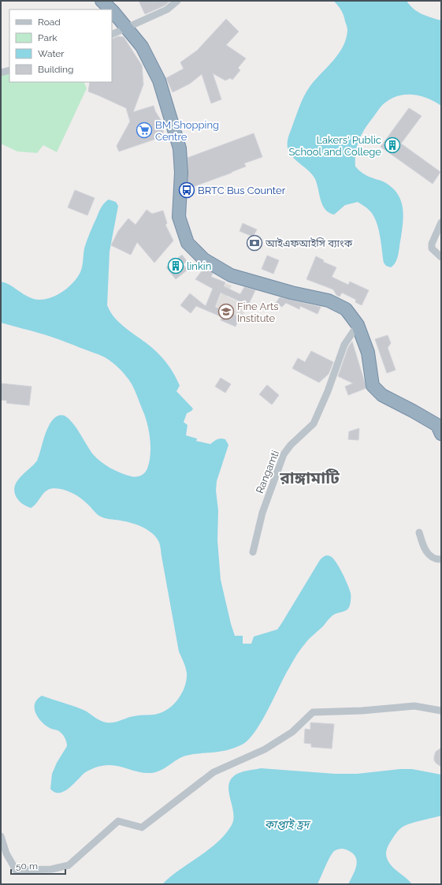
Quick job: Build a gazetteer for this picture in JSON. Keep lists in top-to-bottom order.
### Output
{
  "streets": {
    "street": ["Rangamti"]
  },
  "districts": ["রাঙ্গামাটি"],
  "water": ["কাপ্তাই হ্রদ"],
  "places": {
    "supermarket": ["BM Shopping Centre"],
    "building": ["Lakers' Public School and College", "linkin"],
    "bus stop": ["BRTC Bus Counter"],
    "bank": ["আইএফআইসি ব্যাংক"],
    "school or university": ["Fine Arts Institute"]
  },
  "legend": [
    "Road",
    "Park",
    "Water",
    "Building"
  ],
  "scale_bar": "50 m"
}
